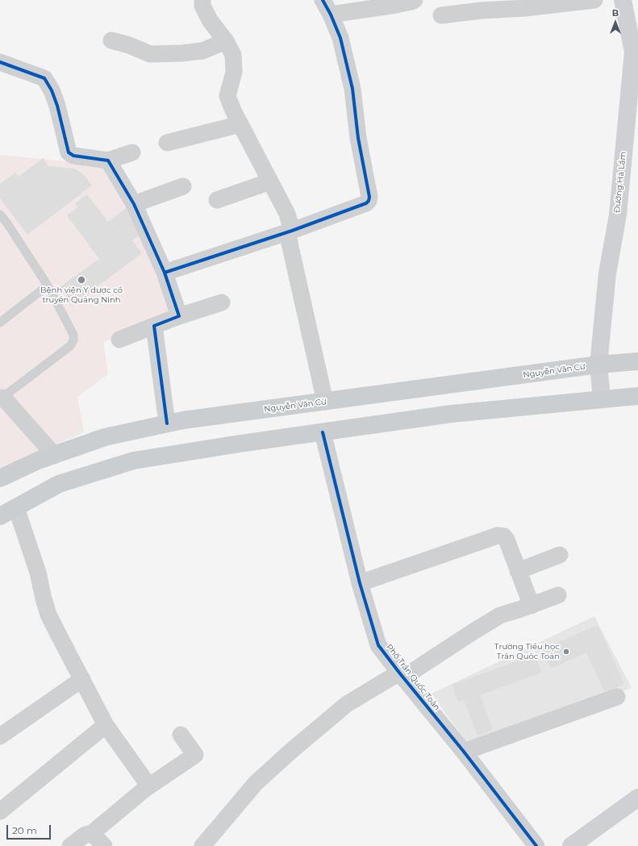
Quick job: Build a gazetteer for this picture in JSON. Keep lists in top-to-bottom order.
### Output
{
  "streets": {
    "main road": ["Đường Hà Lầm", "Nguyễn Văn Cừ"],
    "street": ["Phố Trần Quốc Toản"]
  },
  "crossings": [
    ["Đường Hà Lầm", "Nguyễn Văn Cừ"]
  ],
  "places": ["Bệnh viện Y dược cổ truyền Quảng Ninh", "Trường Tiểu học Trần Quốc Toản"],
  "scale_bar": "20 m",
  "north": "top"
}
